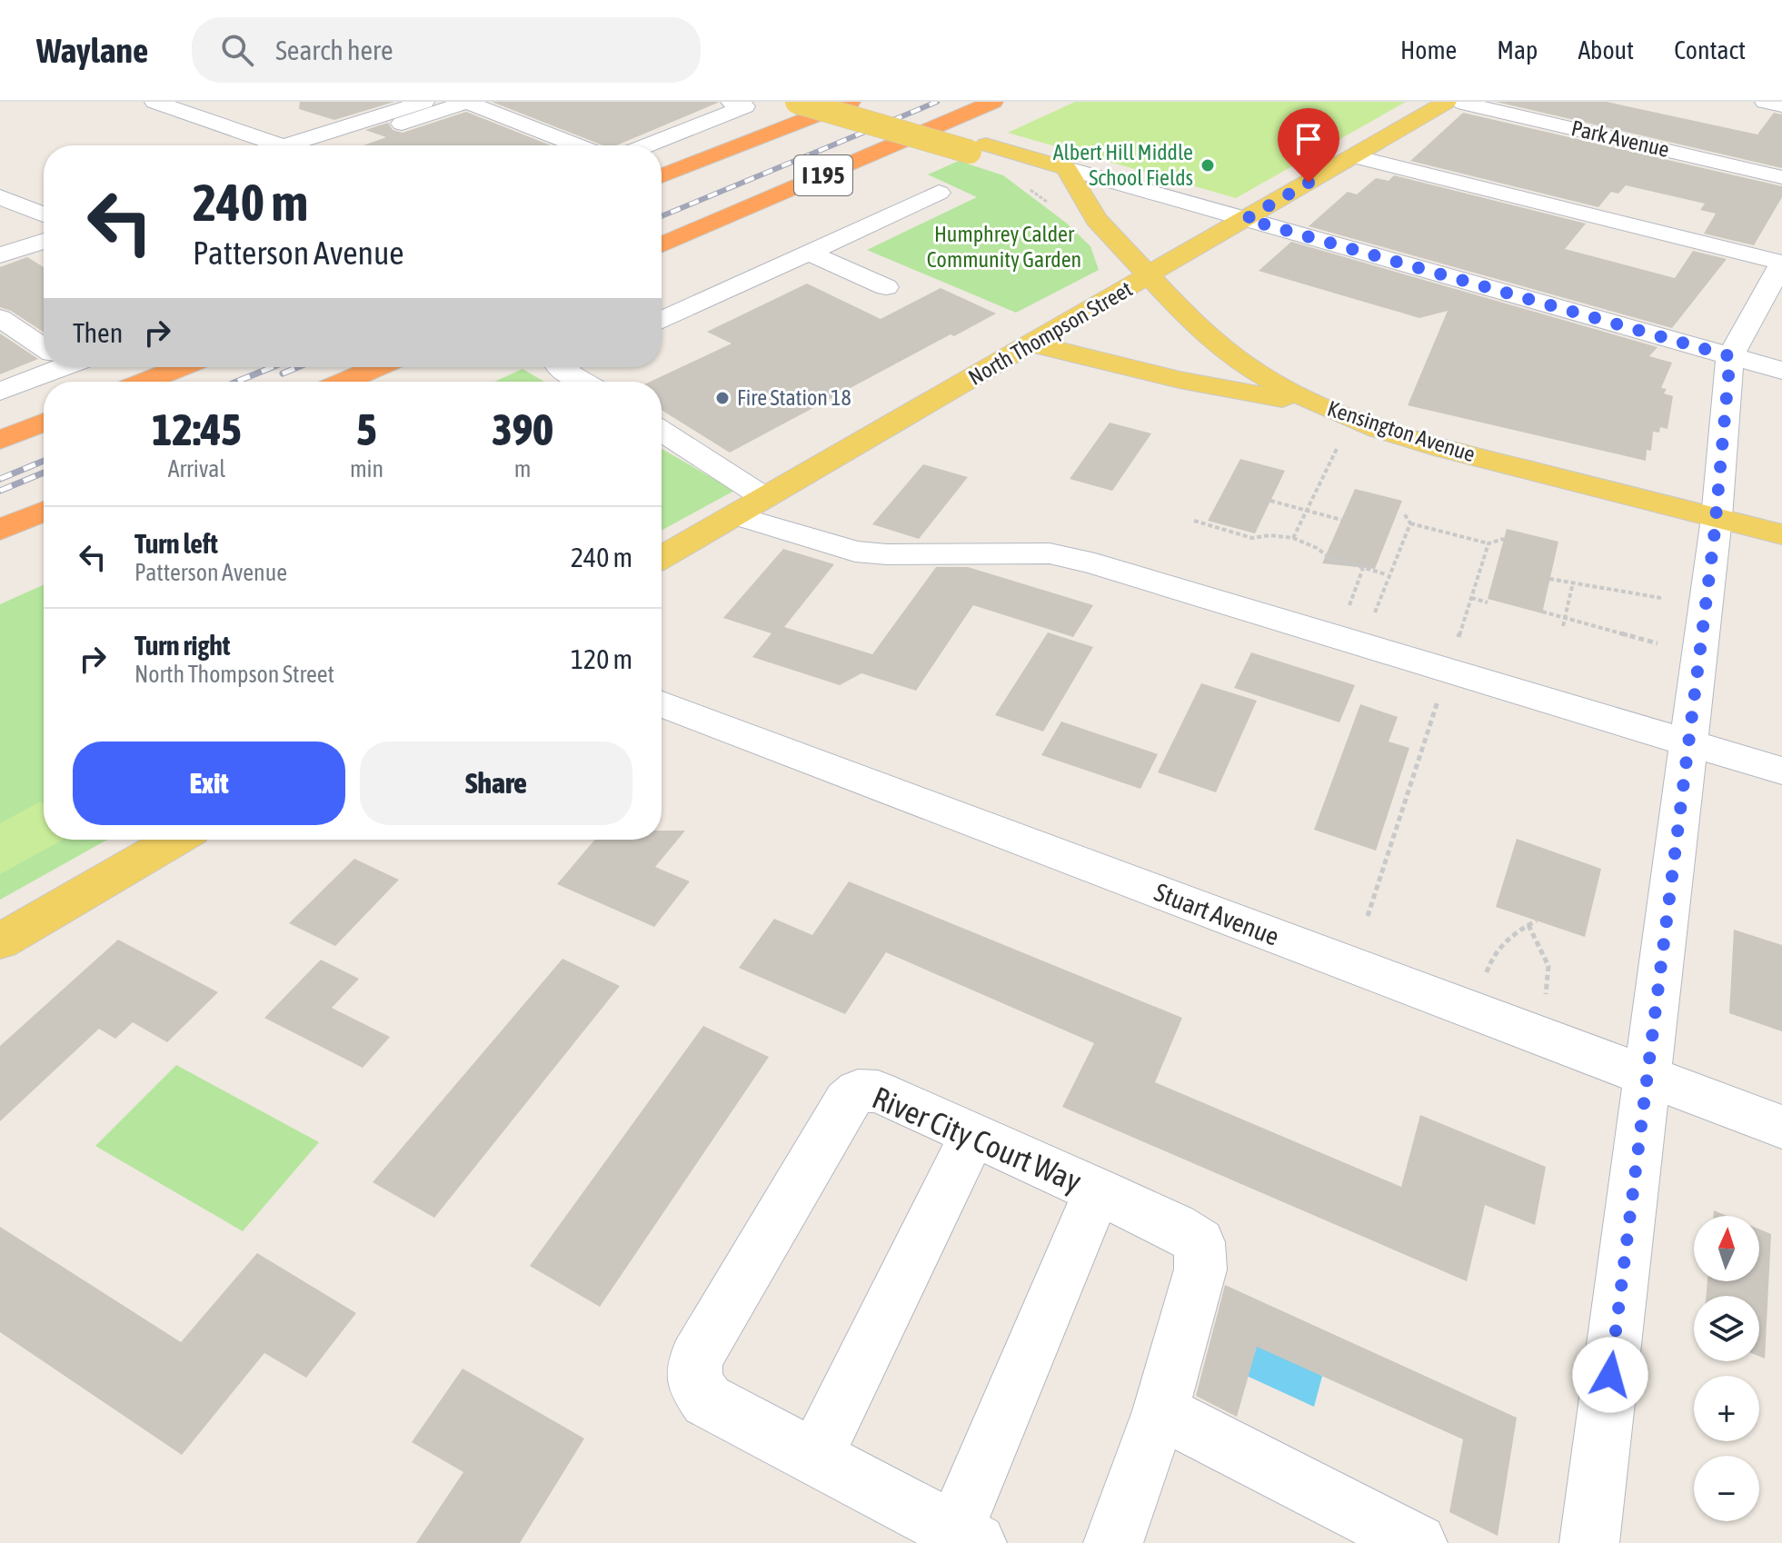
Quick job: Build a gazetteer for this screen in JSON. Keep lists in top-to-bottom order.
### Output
{
  "streets": {
    "highway": ["I 195"],
    "main road": ["North Thompson Street", "Kensington Avenue"],
    "street": ["Park Avenue", "Stuart Avenue", "River City Court Way"]
  },
  "crossings": [
    ["North Thompson Street", "Kensington Avenue"]
  ],
  "parks": ["Humphrey Calder Community Garden"],
  "places": ["Albert Hill Middle School Fields", "Fire Station 18"],
  "north": "top",
  "page": {
    "header": "Waylane",
    "search": "Search here",
    "nav": [
      "Home",
      "Map",
      "About",
      "Contact"
    ],
    "turn": ["240 m", "Patterson Avenue"],
    "then": "Then",
    "eta": [
      "12:45",
      "Arrival",
      "5",
      "min",
      "390",
      "m"
    ],
    "list": [
      {
        "name": "Turn left",
        "note": "Patterson Avenue",
        "value": "240 m"
      },
      {
        "name": "Turn right",
        "note": "North Thompson Street",
        "value": "120 m"
      }
    ],
    "buttons": ["Exit", "Share"],
    "map_buttons": ["+", "−"]
  }
}
